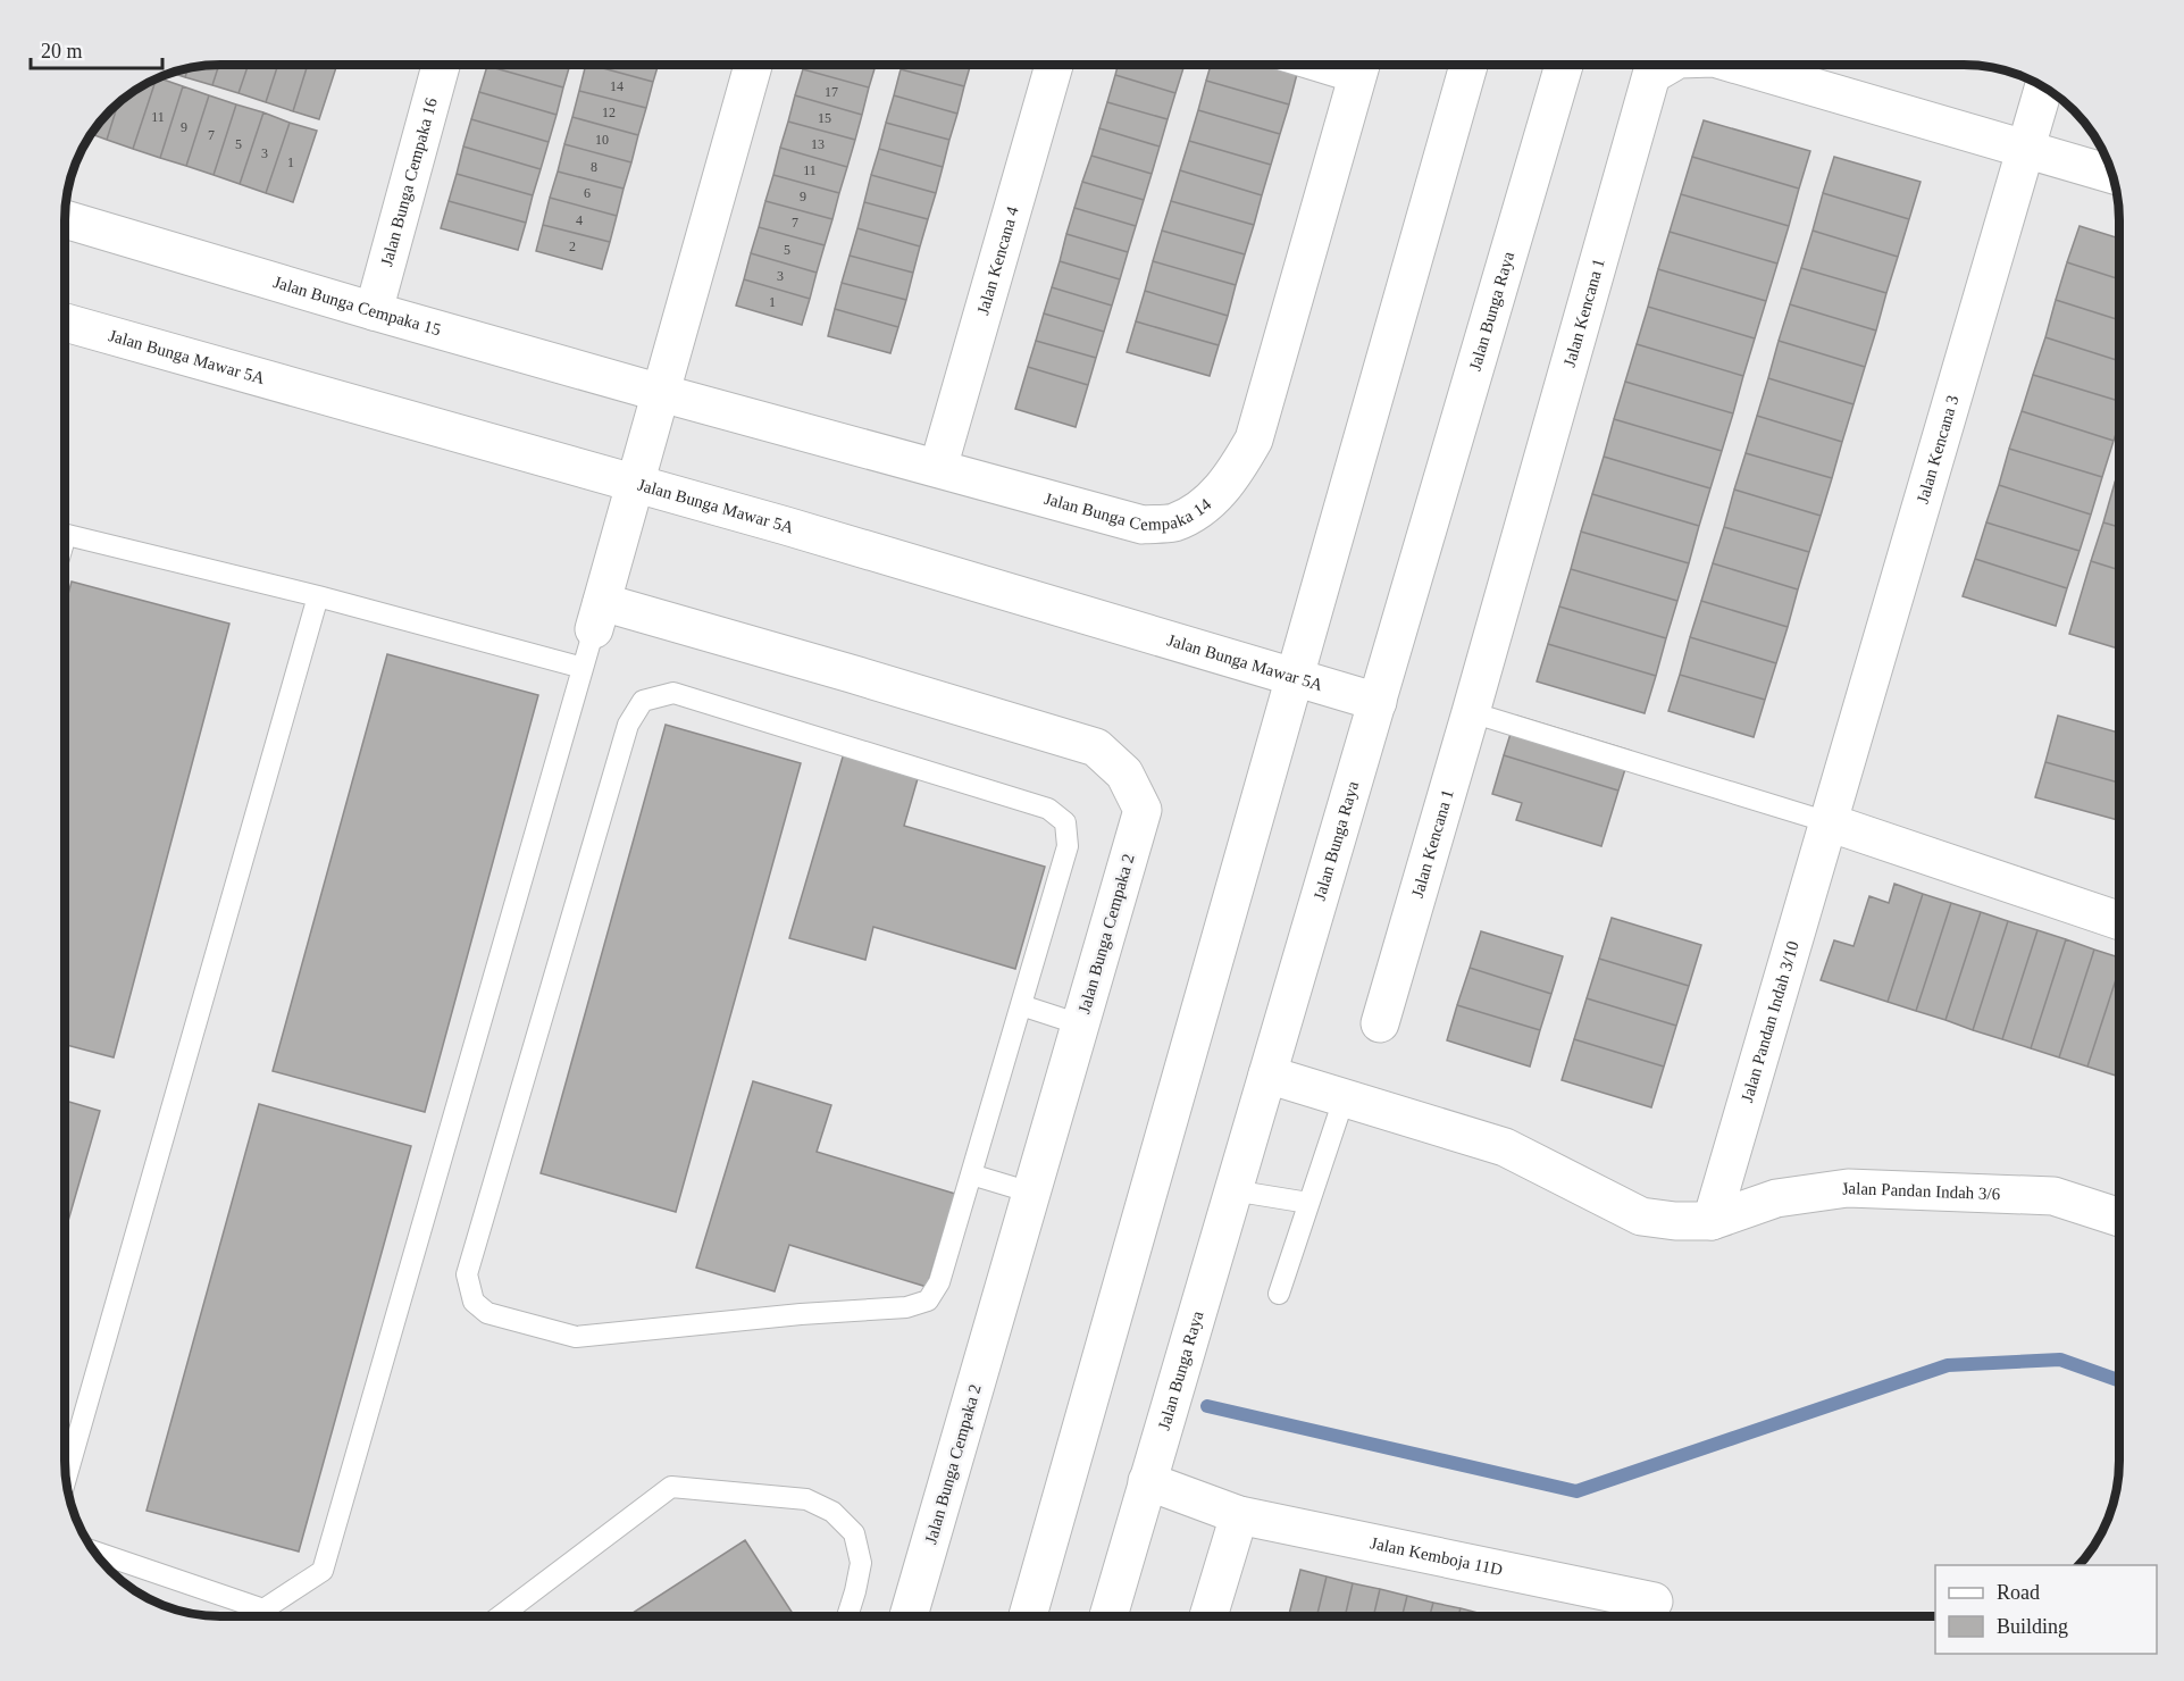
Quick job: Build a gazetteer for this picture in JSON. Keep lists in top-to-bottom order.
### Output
{
  "streets": {
    "street": [
      "Jalan Bunga Cempaka 16",
      "Jalan Kencana 4",
      "Jalan Bunga Cempaka 15",
      "Jalan Bunga Raya",
      "Jalan Kencana 1",
      "Jalan Bunga Mawar 5A",
      "Jalan Kencana 3",
      "Jalan Bunga Cempaka 14",
      "Jalan Bunga Cempaka 2",
      "Jalan Pandan Indah 3/10",
      "Jalan Pandan Indah 3/6",
      "Jalan Kemboja 11D"
    ]
  },
  "crossings": [
    ["Jalan Bunga Cempaka 16", "Jalan Bunga Cempaka 15"],
    ["Jalan Kencana 4", "Jalan Bunga Cempaka 14"],
    ["Jalan Bunga Cempaka 15", "Jalan Bunga Cempaka 14"],
    ["Jalan Bunga Raya", "Jalan Bunga Mawar 5A"],
    ["Jalan Bunga Raya", "Jalan Kemboja 11D"],
    ["Jalan Kencana 1", "Jalan Kencana 3"],
    ["Jalan Kencana 3", "Jalan Pandan Indah 3/10"],
    ["Jalan Pandan Indah 3/10", "Jalan Pandan Indah 3/6"]
  ],
  "house_numbers": [
    "14",
    "17",
    "12",
    "11",
    "15",
    "9",
    "7",
    "10",
    "5",
    "13",
    "3",
    "1",
    "8",
    "11",
    "6",
    "9",
    "4",
    "7",
    "2",
    "5",
    "3",
    "1"
  ],
  "legend": ["Road", "Building"],
  "scale_bar": "20 m"
}
